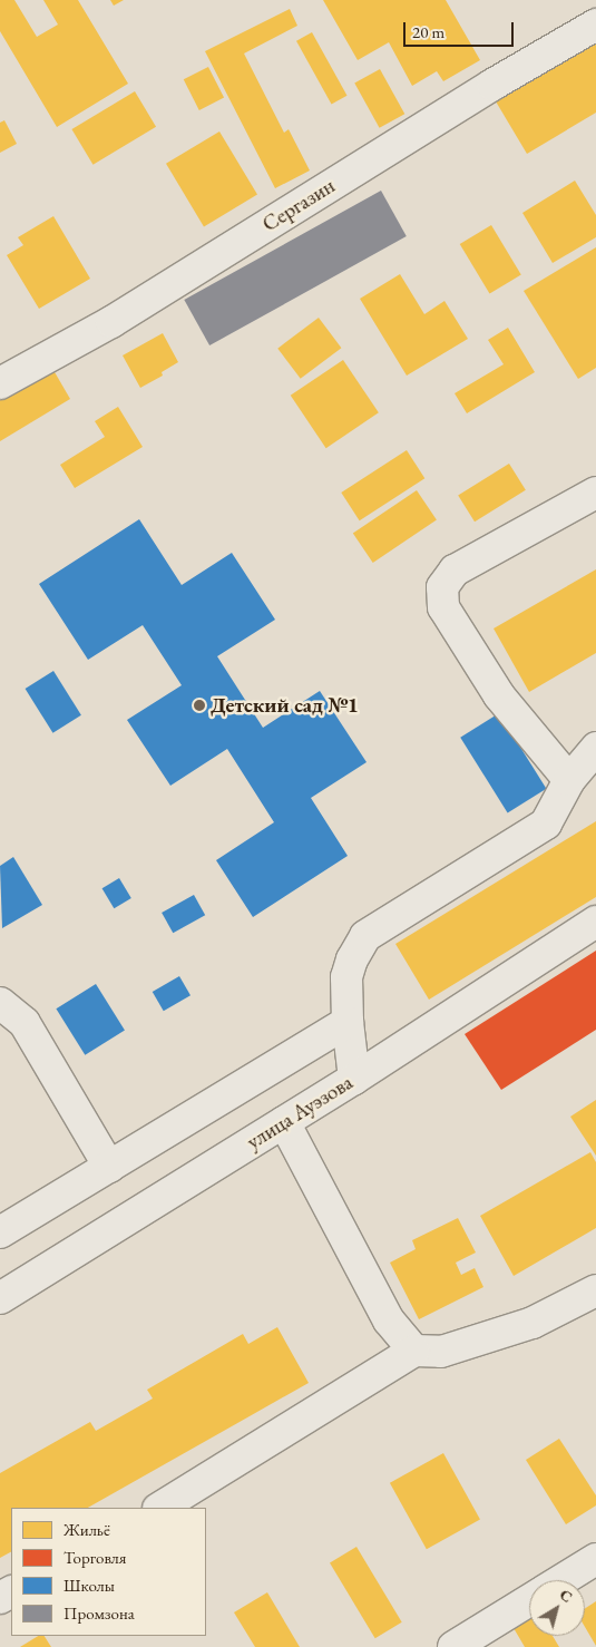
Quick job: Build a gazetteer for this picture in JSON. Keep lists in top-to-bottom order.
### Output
{
  "streets": {
    "street": ["Сергазин", "улица Ауэзова"]
  },
  "places": ["Детский сад №1"],
  "legend": [
    "Жильё",
    "Торговля",
    "Школы",
    "Промзона"
  ],
  "scale_bar": "20 m",
  "north": "top right"
}
